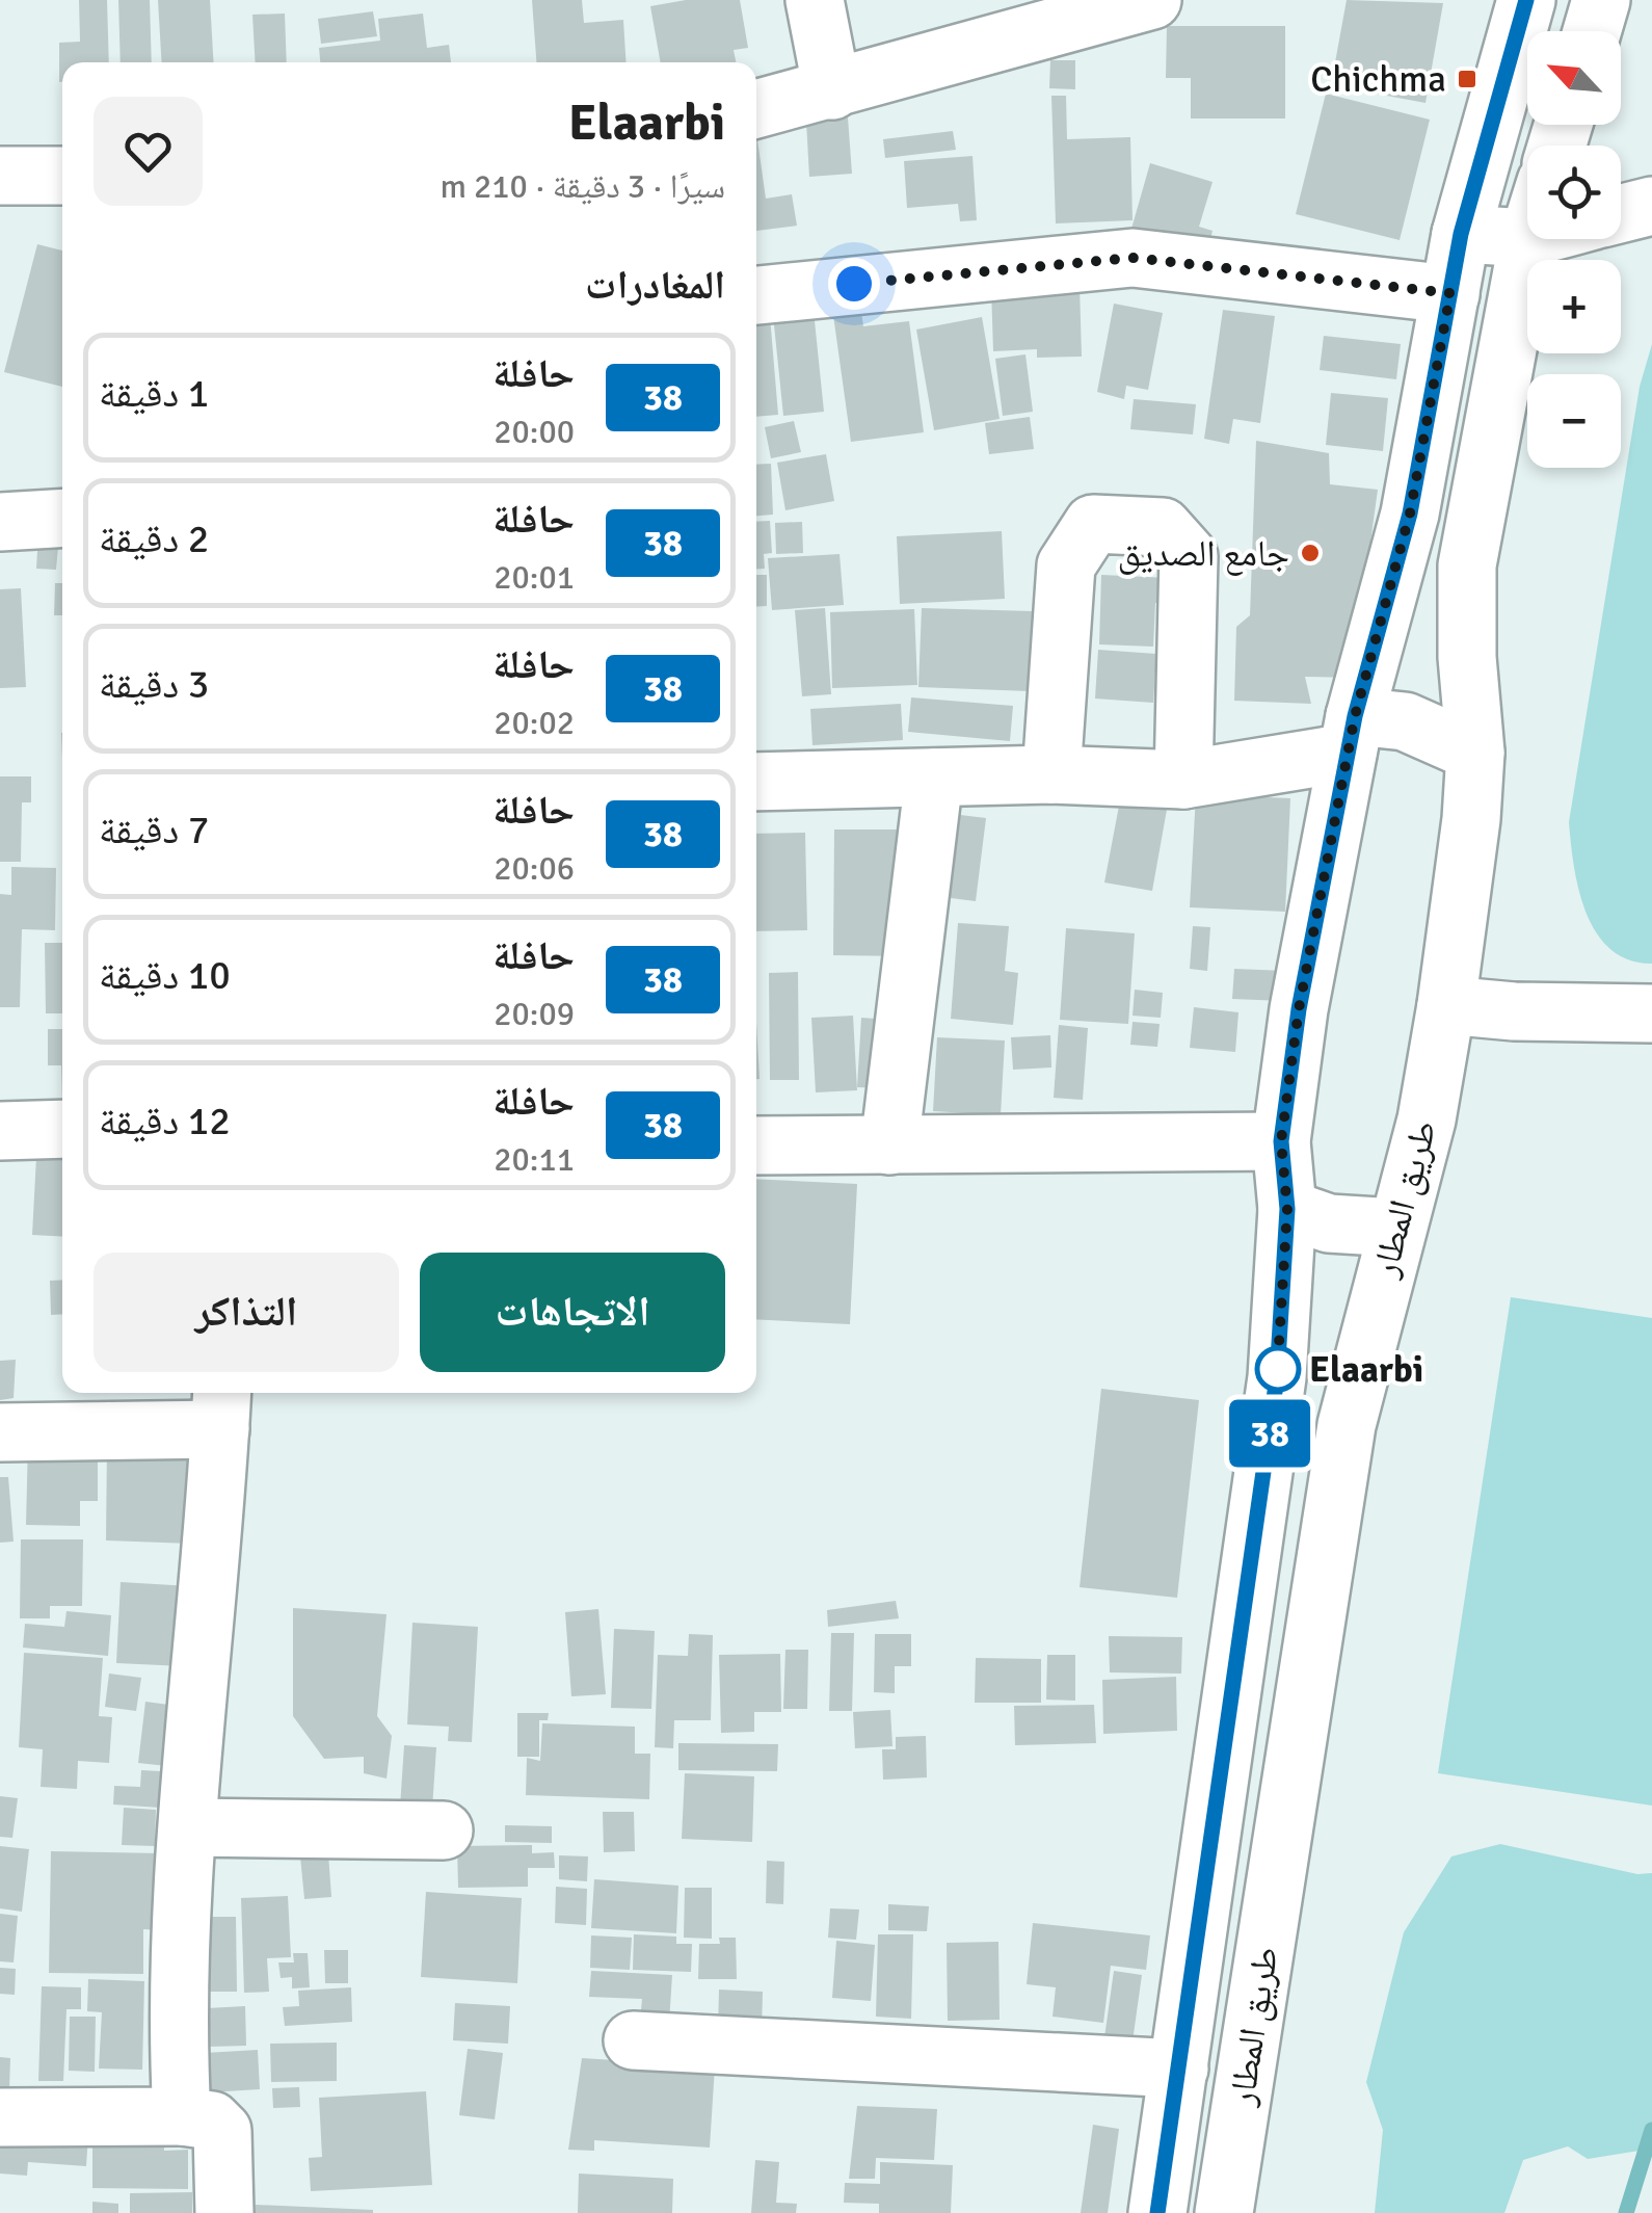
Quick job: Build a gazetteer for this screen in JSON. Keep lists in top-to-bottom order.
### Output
{
  "streets": {
    "street": ["طريق المطار"]
  },
  "places": {
    "transit": ["Chichma"],
    "other": ["جامع الصديق", "Elaarbi"]
  },
  "lines": ["bus line 38"],
  "north": "top left",
  "page": {
    "on_map": "38",
    "map_buttons": ["+", "−"],
    "heading": [
      ["Elaarbi", "سيرًا · 3 دقيقة · 210 m"],
      "المغادرات"
    ],
    "list": [
      {
        "mark": "38",
        "name": "حافلة",
        "note": "20:00",
        "value": "1 دقيقة"
      },
      {
        "mark": "38",
        "name": "حافلة",
        "note": "20:01",
        "value": "2 دقيقة"
      },
      {
        "mark": "38",
        "name": "حافلة",
        "note": "20:02",
        "value": "3 دقيقة"
      },
      {
        "mark": "38",
        "name": "حافلة",
        "note": "20:06",
        "value": "7 دقيقة"
      },
      {
        "mark": "38",
        "name": "حافلة",
        "note": "20:09",
        "value": "10 دقيقة"
      },
      {
        "mark": "38",
        "name": "حافلة",
        "note": "20:11",
        "value": "12 دقيقة"
      }
    ],
    "buttons": ["الاتجاهات", "التذاكر"]
  }
}
